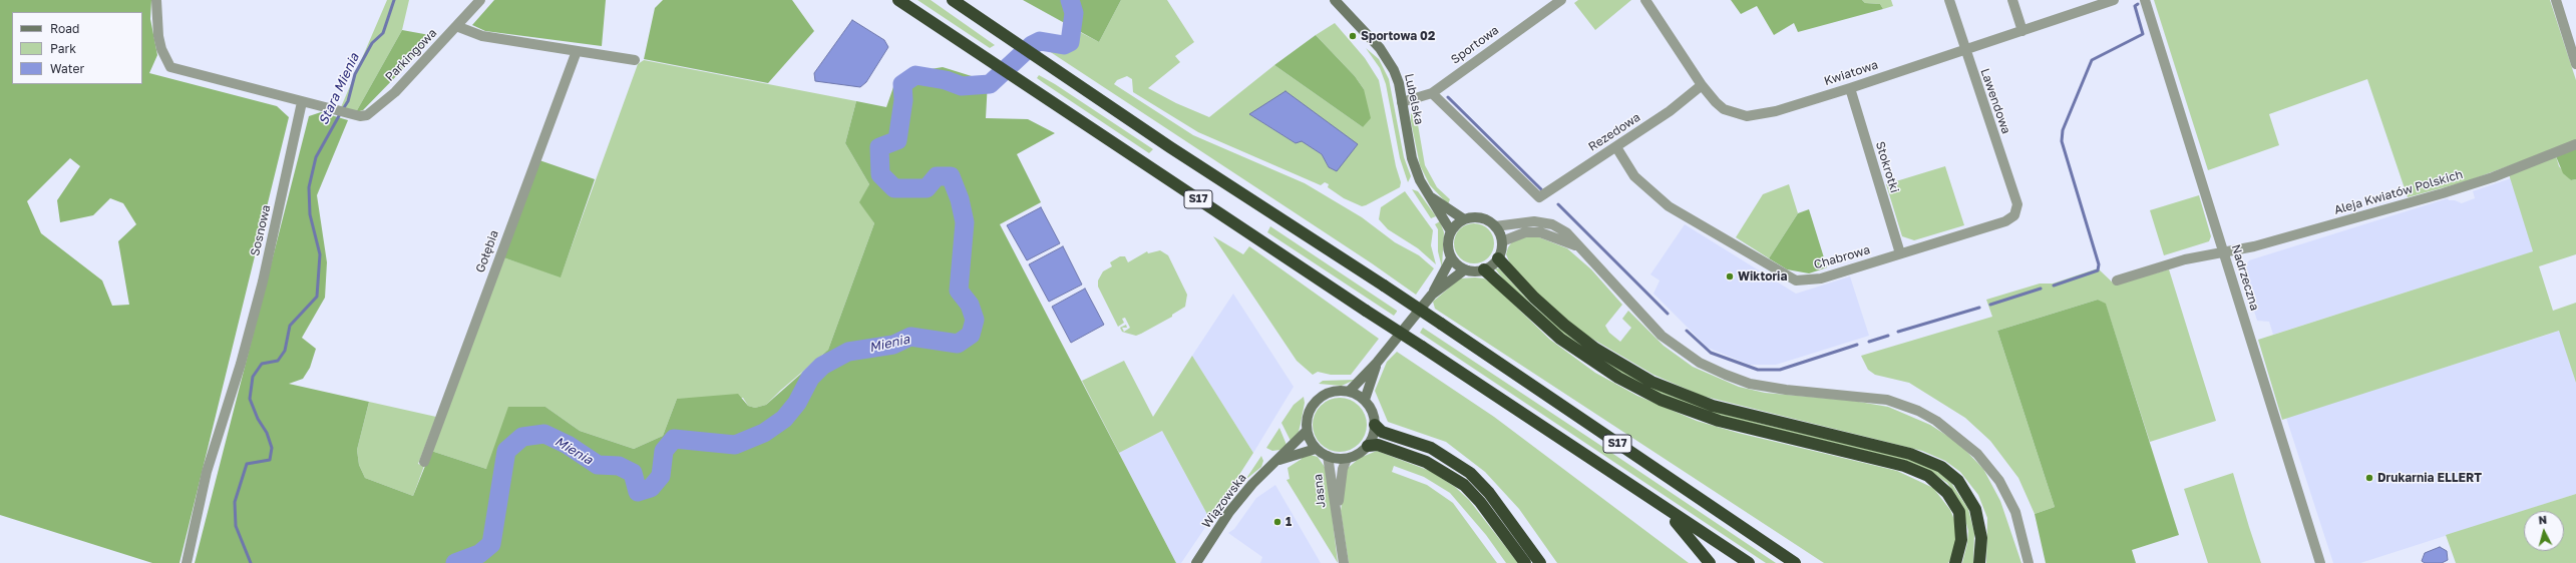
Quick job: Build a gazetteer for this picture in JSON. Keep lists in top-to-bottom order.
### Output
{
  "streets": {
    "highway": ["S17"],
    "main road": ["Lubelska", "Wiązowska"],
    "street": [
      "Sportowa",
      "Parkingowa",
      "Kwiatowa",
      "Lawendowa",
      "Rezedowa",
      "Stokrotki",
      "Aleja Kwiatów Polskich",
      "Sosnowa",
      "Gołębia",
      "Chabrowa",
      "Nadrzeczna",
      "Jasna"
    ]
  },
  "crossings": [
    ["Sportowa", "Lubelska"],
    ["Sportowa", "Rezedowa"],
    ["Parkingowa", "Sosnowa"],
    ["Kwiatowa", "Lawendowa"],
    ["Kwiatowa", "Rezedowa"],
    ["Kwiatowa", "Stokrotki"],
    ["Lawendowa", "Chabrowa"],
    ["Rezedowa", "Chabrowa"],
    ["Stokrotki", "Chabrowa"],
    ["Aleja Kwiatów Polskich", "Nadrzeczna"],
    ["Jasna", "Wiązowska"]
  ],
  "water": ["Stara Mienia", "Mienia"],
  "places": [
    "Sportowa 02",
    "Wiktoria",
    "Drukarnia ELLERT",
    "1"
  ],
  "legend": ["Road", "Park", "Water"],
  "north": "top"
}
